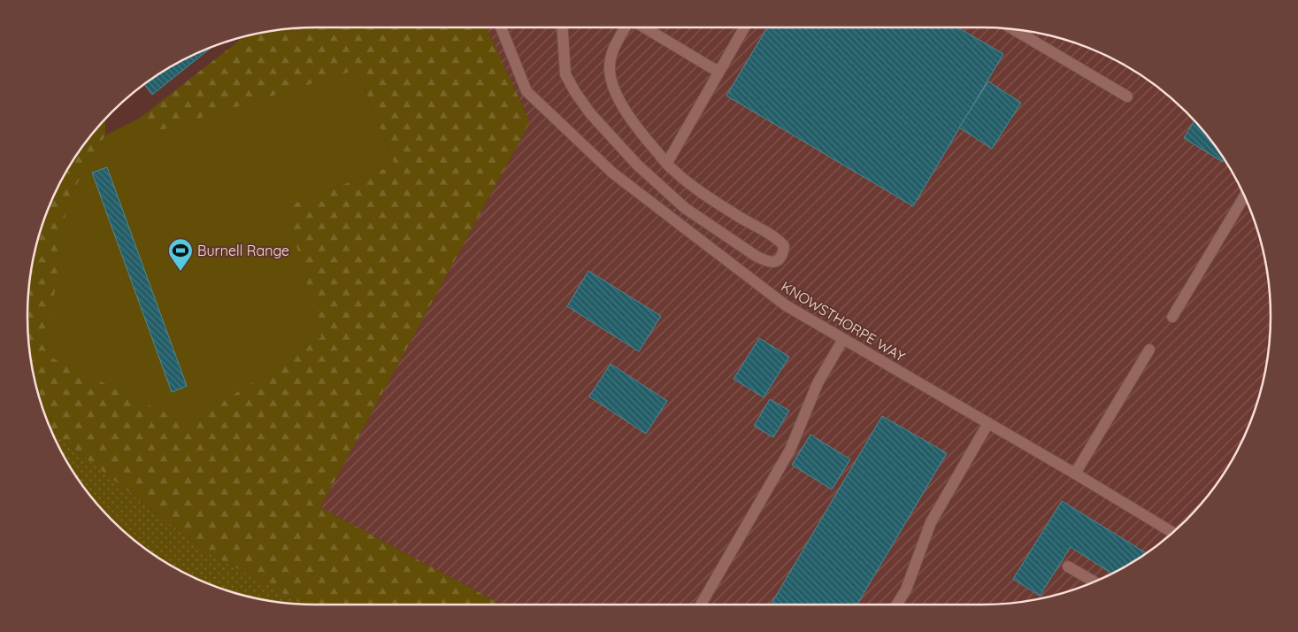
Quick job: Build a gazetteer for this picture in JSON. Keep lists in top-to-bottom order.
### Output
{
  "streets": {
    "street": ["KNOWSTHORPE WAY"]
  },
  "places": {
    "sports": ["Burnell Range"]
  }
}
